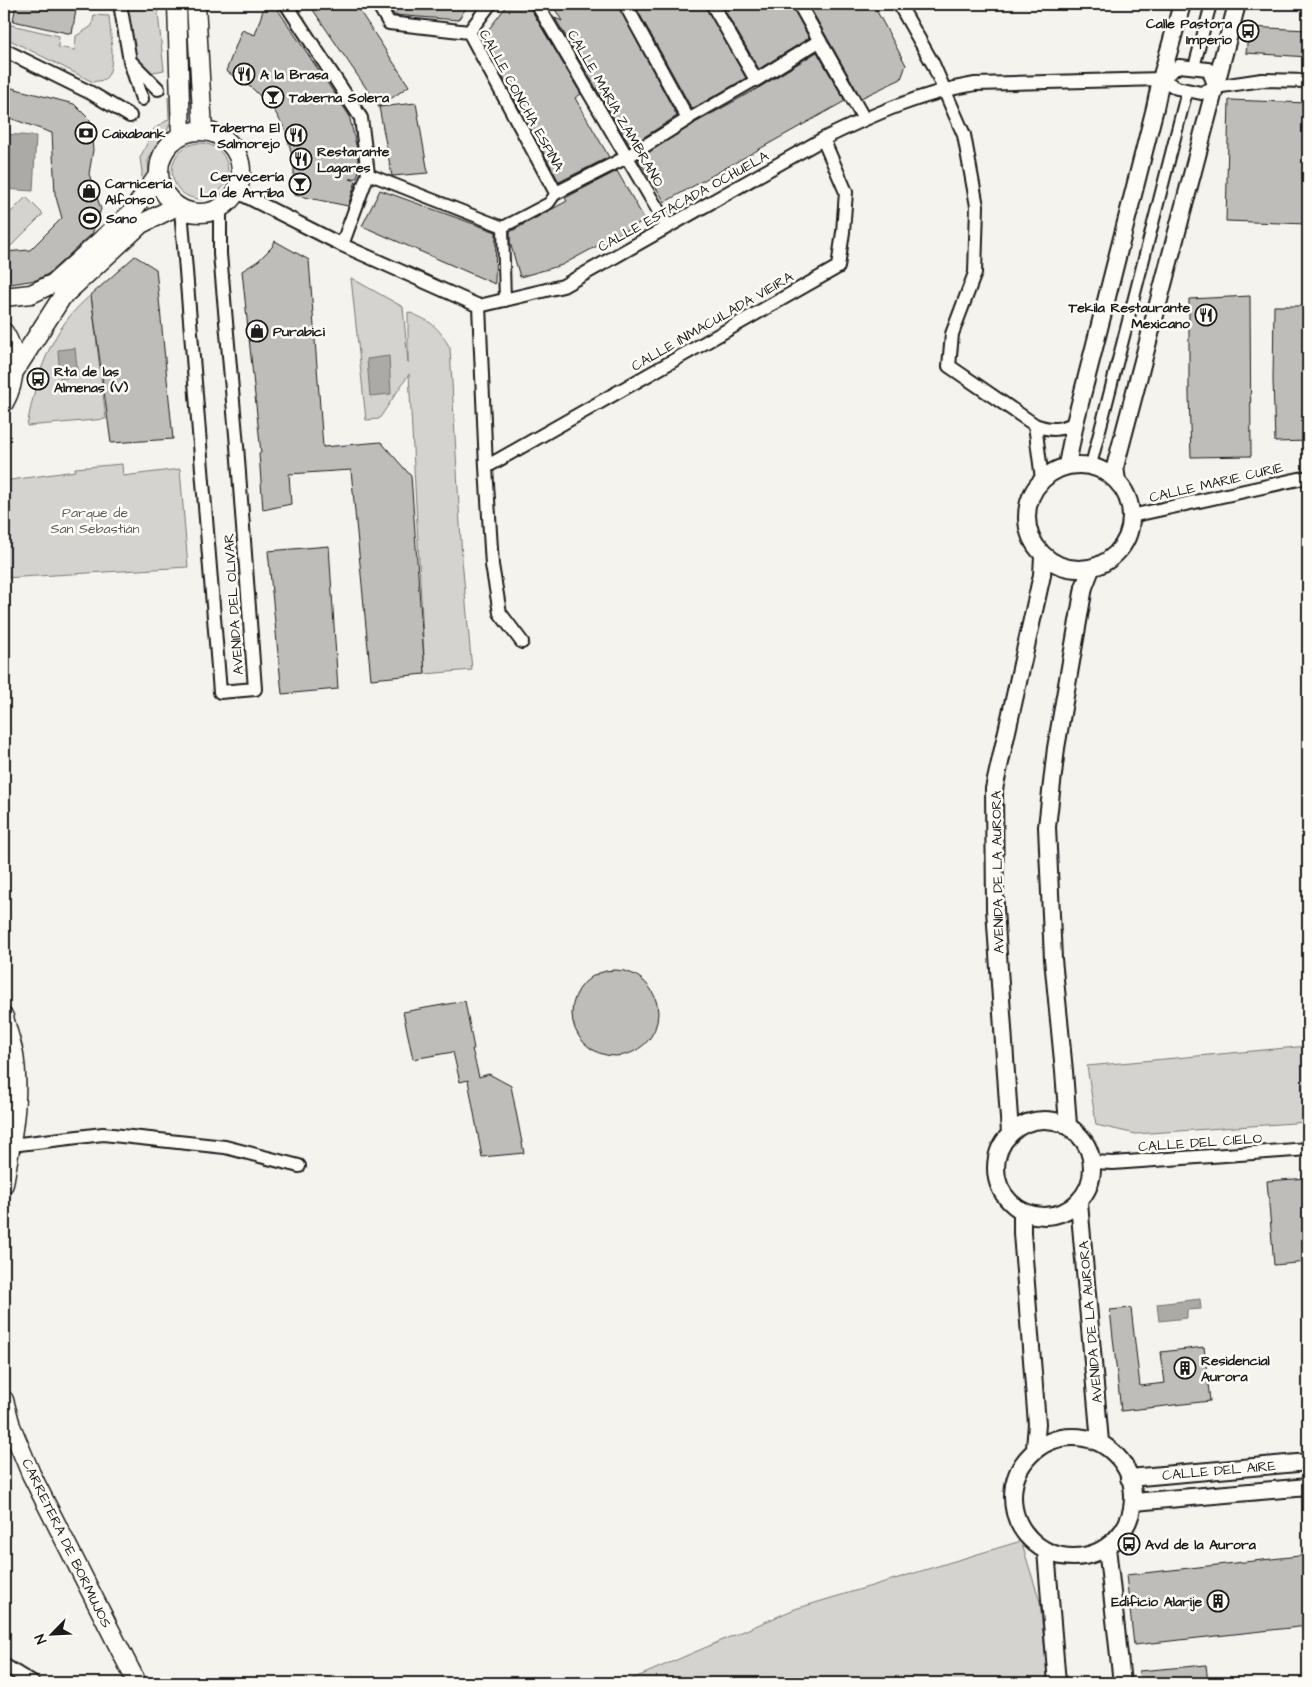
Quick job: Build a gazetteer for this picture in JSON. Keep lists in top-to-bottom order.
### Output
{
  "streets": {
    "main road": ["CARRETERA DE BORMUJOS"],
    "street": [
      "CALLE CONCHA ESPINA",
      "CALLE MARÍA ZAMBRANO",
      "CALLE ESTACADA OCHUELA",
      "CALLE INMACULADA VIEIRA",
      "CALLE MARIE CURIE",
      "AVENIDA DEL OLIVAR",
      "AVENIDA DE LA AURORA",
      "CALLE DEL CIELO",
      "CALLE DEL AIRE"
    ]
  },
  "crossings": [
    ["CALLE MARÍA ZAMBRANO", "CALLE ESTACADA OCHUELA"],
    ["CALLE ESTACADA OCHUELA", "CALLE INMACULADA VIEIRA"],
    ["CALLE MARIE CURIE", "AVENIDA DE LA AURORA"],
    ["AVENIDA DE LA AURORA", "CALLE DEL CIELO"],
    ["AVENIDA DE LA AURORA", "CALLE DEL AIRE"]
  ],
  "parks": ["Parque de San Sebastián"],
  "places": {
    "bus stop": ["Calle Pastora Imperio", "Rta de las Almenas (V)", "Avd de la Aurora"],
    "restaurant": [
      "A la Brasa",
      "Taberna El Salmorejo",
      "Restarante Lagares",
      "Tekila Restaurante Mexicano"
    ],
    "bar": ["Taberna Solera", "Cervecería La de Arriba"],
    "bank": ["Caixabank"],
    "shop": ["Carnicería Alfonso", "Purabici"],
    "sports": ["Sano"],
    "building": ["Residencial Aurora", "Edificio Alarije"]
  },
  "north": "bottom left"
}
